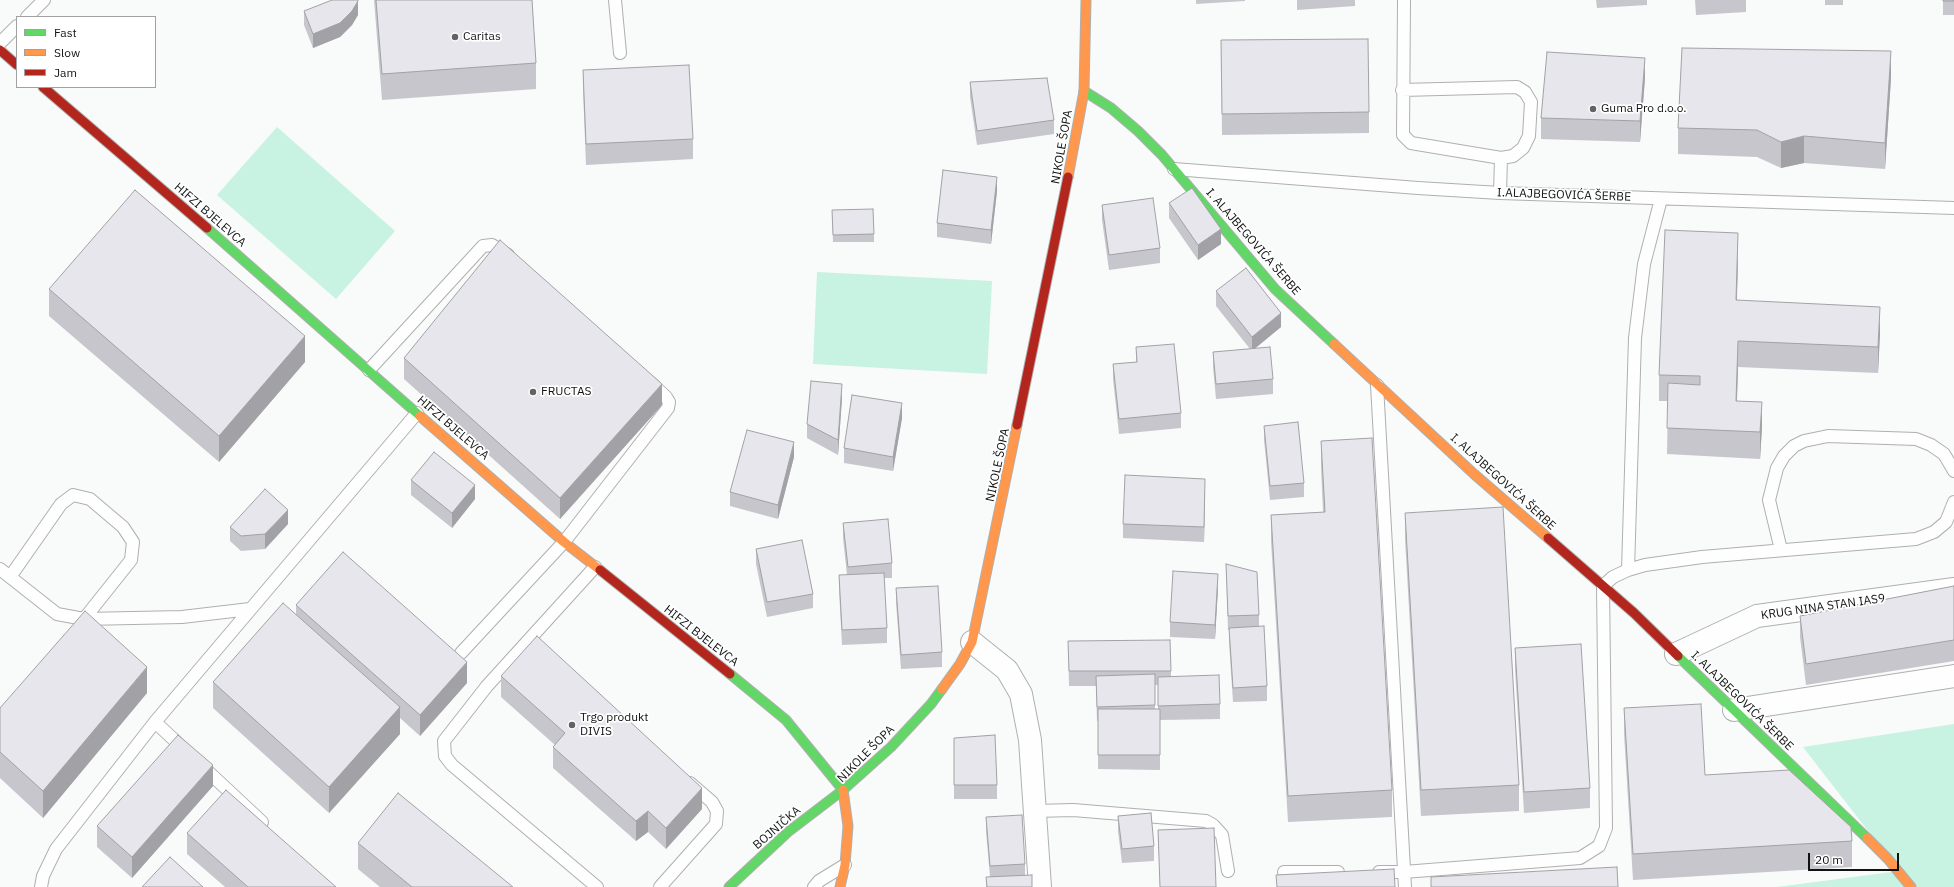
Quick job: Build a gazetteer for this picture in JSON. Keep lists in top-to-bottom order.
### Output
{
  "streets": {
    "street": [
      "NIKOLE ŠOPA",
      "HIFZI BJELEVCA",
      "I. ALAJBEGOVIĆA ŠERBE",
      "KRUG NINA STAN IAS9",
      "BOJNIČKA"
    ],
    "lane": ["I.ALAJBEGOVIĆA ŠERBE"]
  },
  "crossings": [
    ["NIKOLE ŠOPA", "HIFZI BJELEVCA"],
    ["NIKOLE ŠOPA", "I. ALAJBEGOVIĆA ŠERBE"],
    ["NIKOLE ŠOPA", "BOJNIČKA"],
    ["I.ALAJBEGOVIĆA ŠERBE", "I. ALAJBEGOVIĆA ŠERBE"],
    ["HIFZI BJELEVCA", "BOJNIČKA"],
    ["I. ALAJBEGOVIĆA ŠERBE", "KRUG NINA STAN IAS9"]
  ],
  "places": [
    "Caritas",
    "Guma Pro d.o.o.",
    "FRUCTAS",
    "Trgo produkt DIVIS"
  ],
  "legend": ["Fast", "Slow", "Jam"],
  "scale_bar": "20 m"
}
